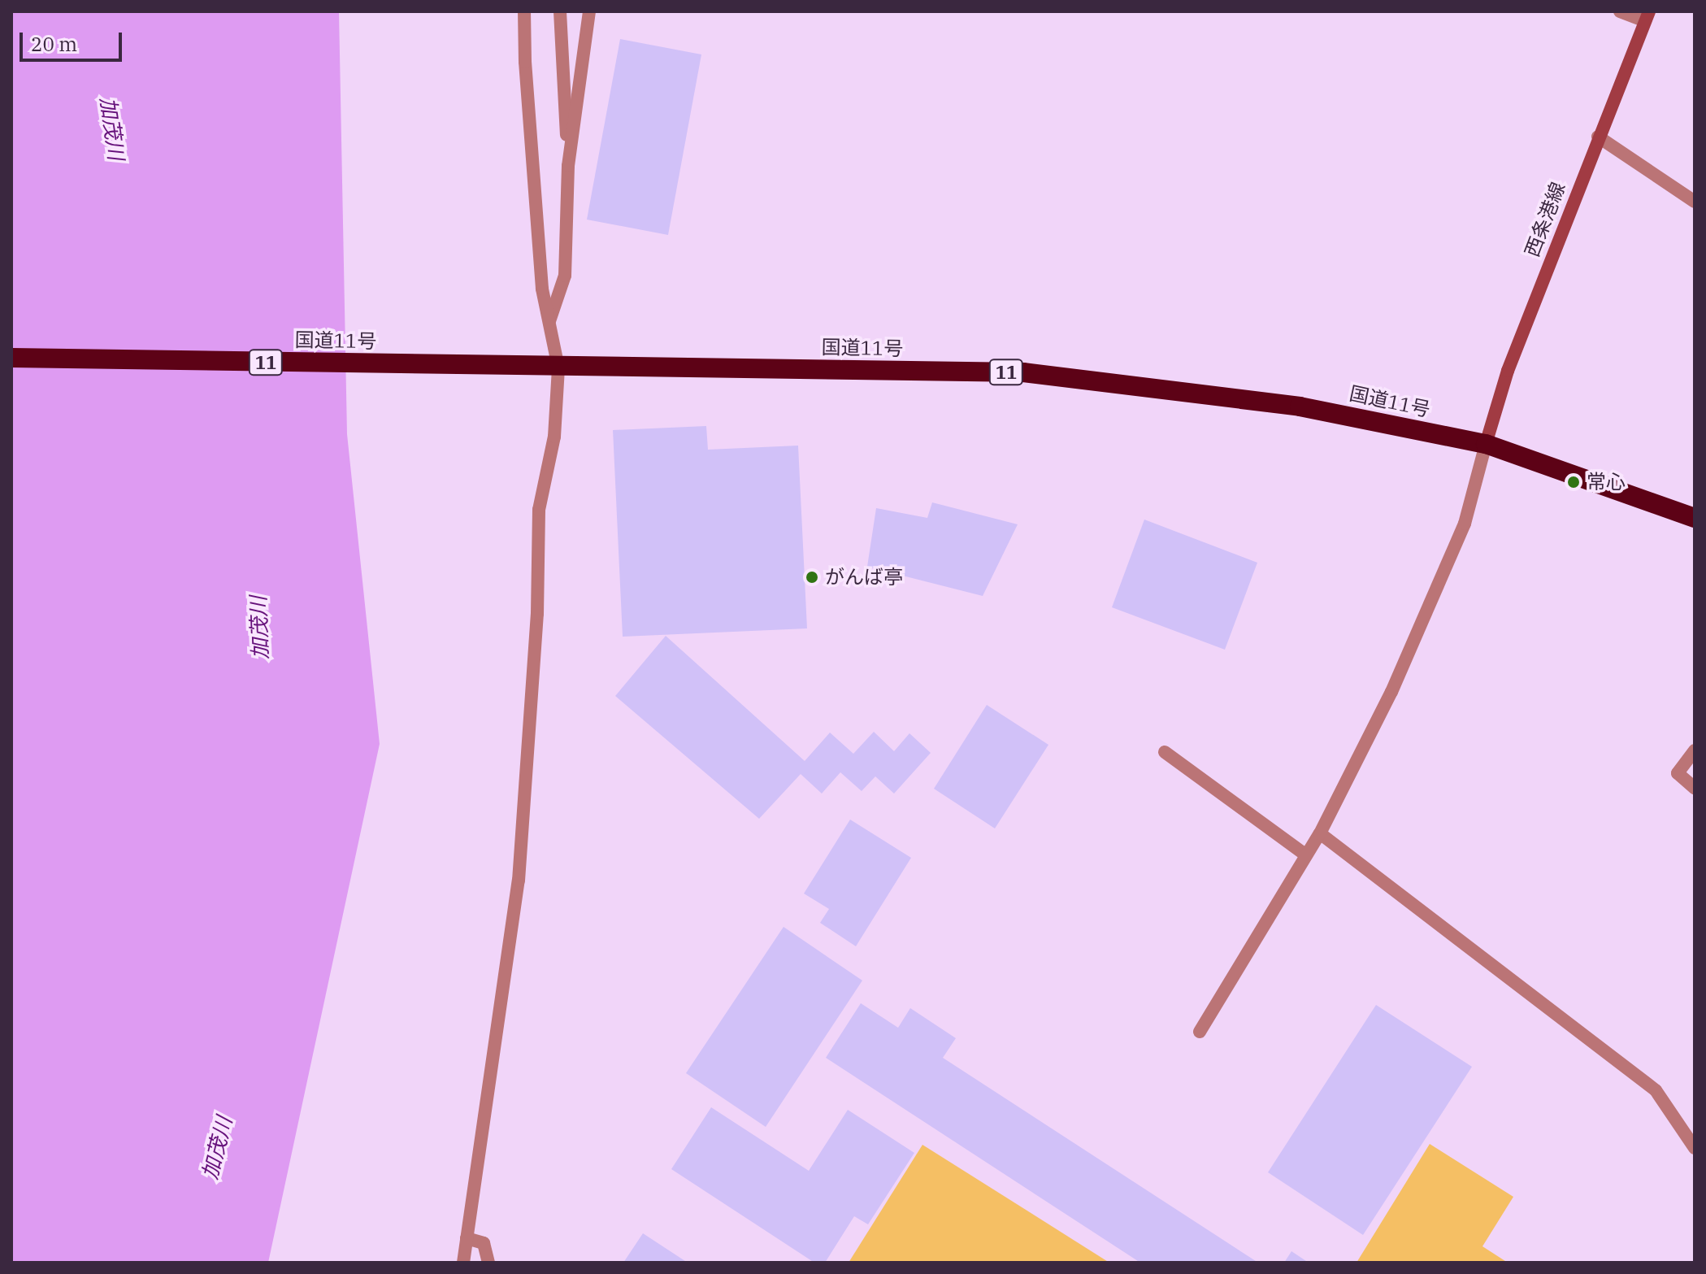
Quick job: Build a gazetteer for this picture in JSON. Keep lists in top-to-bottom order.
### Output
{
  "streets": {
    "highway": ["国道11号", "11"],
    "main road": ["西条港線"]
  },
  "crossings": [
    ["西条港線", "国道11号"]
  ],
  "water": ["加茂川"],
  "places": ["常心", "がんば亭"],
  "scale_bar": "20 m"
}
